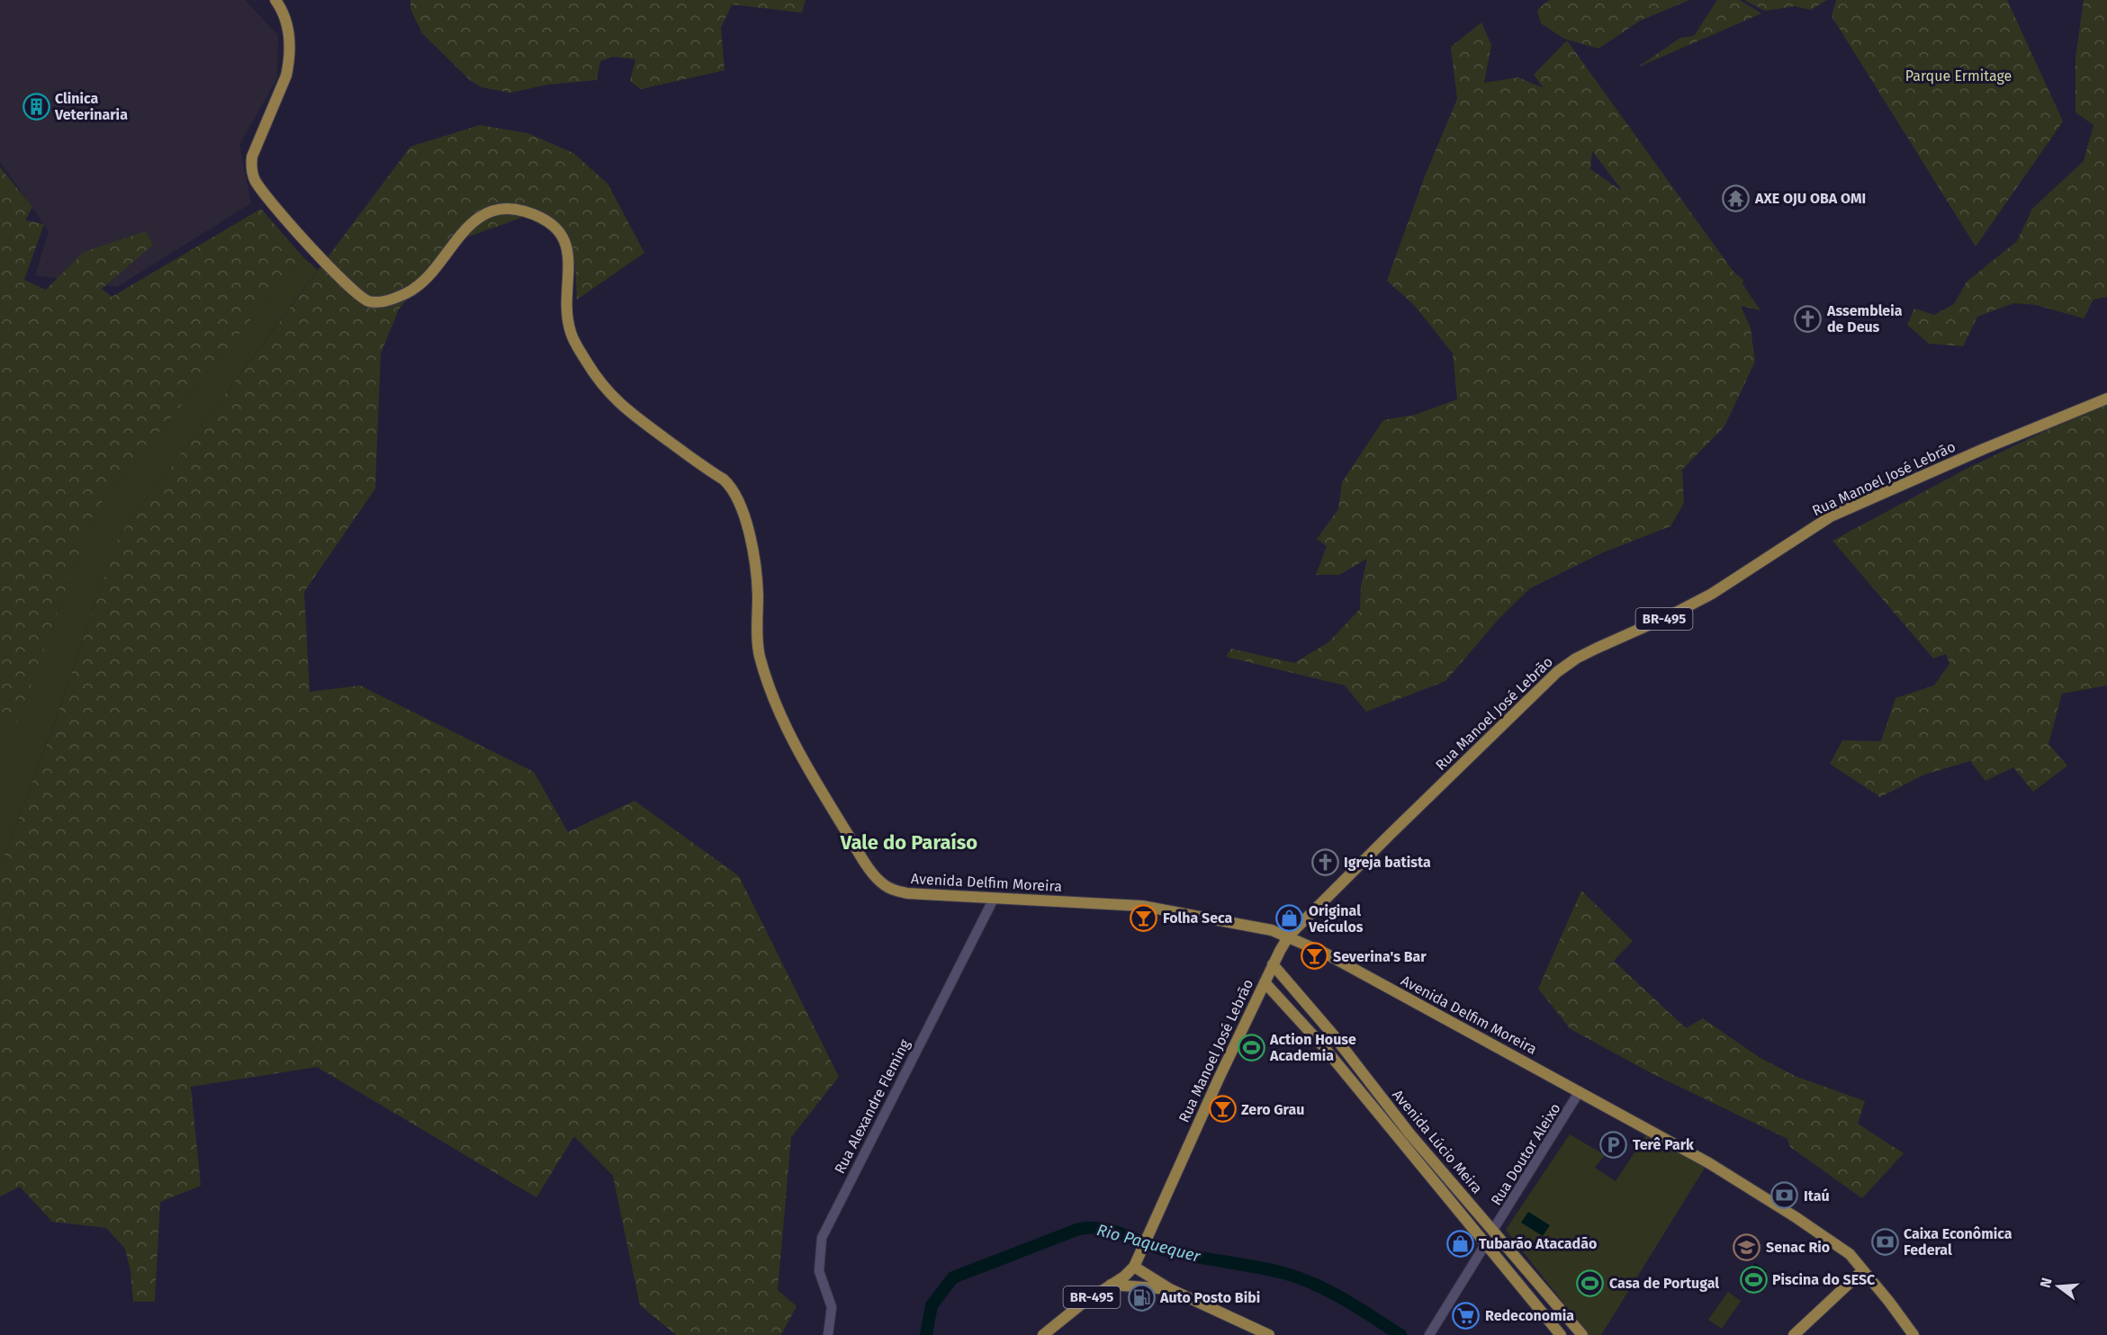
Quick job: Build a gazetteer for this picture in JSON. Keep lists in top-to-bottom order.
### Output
{
  "streets": {
    "main road": [
      "Rua Manoel José Lebrão",
      "BR-495",
      "Avenida Delfim Moreira",
      "Avenida Lúcio Meira"
    ],
    "street": ["Rua Alexandre Fleming", "Rua Doutor Aleixo"]
  },
  "crossings": [
    ["Rua Manoel José Lebrão", "BR-495"],
    ["Rua Manoel José Lebrão", "Avenida Delfim Moreira"],
    ["Rua Manoel José Lebrão", "Avenida Lúcio Meira"],
    ["Avenida Delfim Moreira", "Rua Alexandre Fleming"],
    ["Avenida Delfim Moreira", "Rua Doutor Aleixo"],
    ["Avenida Lúcio Meira", "Rua Doutor Aleixo"]
  ],
  "districts": ["Vale do Paraíso"],
  "water": ["Rio Paquequer"],
  "parks": ["Parque Ermitage"],
  "places": {
    "building": ["Clinica Veterinaria"],
    "temple": ["AXE OJU OBA OMI"],
    "church": ["Assembleia de Deus", "Igreja batista"],
    "bar": ["Folha Seca", "Severina's Bar", "Zero Grau"],
    "shop": ["Original Veículos", "Tubarão Atacadão"],
    "sports": ["Action House Academia", "Piscina do SESC", "Casa de Portugal"],
    "parking": ["Terê Park"],
    "bank": ["Itaú", "Caixa Econômica Federal"],
    "school or university": ["Senac Rio"],
    "fuel station": ["Auto Posto Bibi"],
    "supermarket": ["Redeconomia"]
  },
  "north": "left"
}
